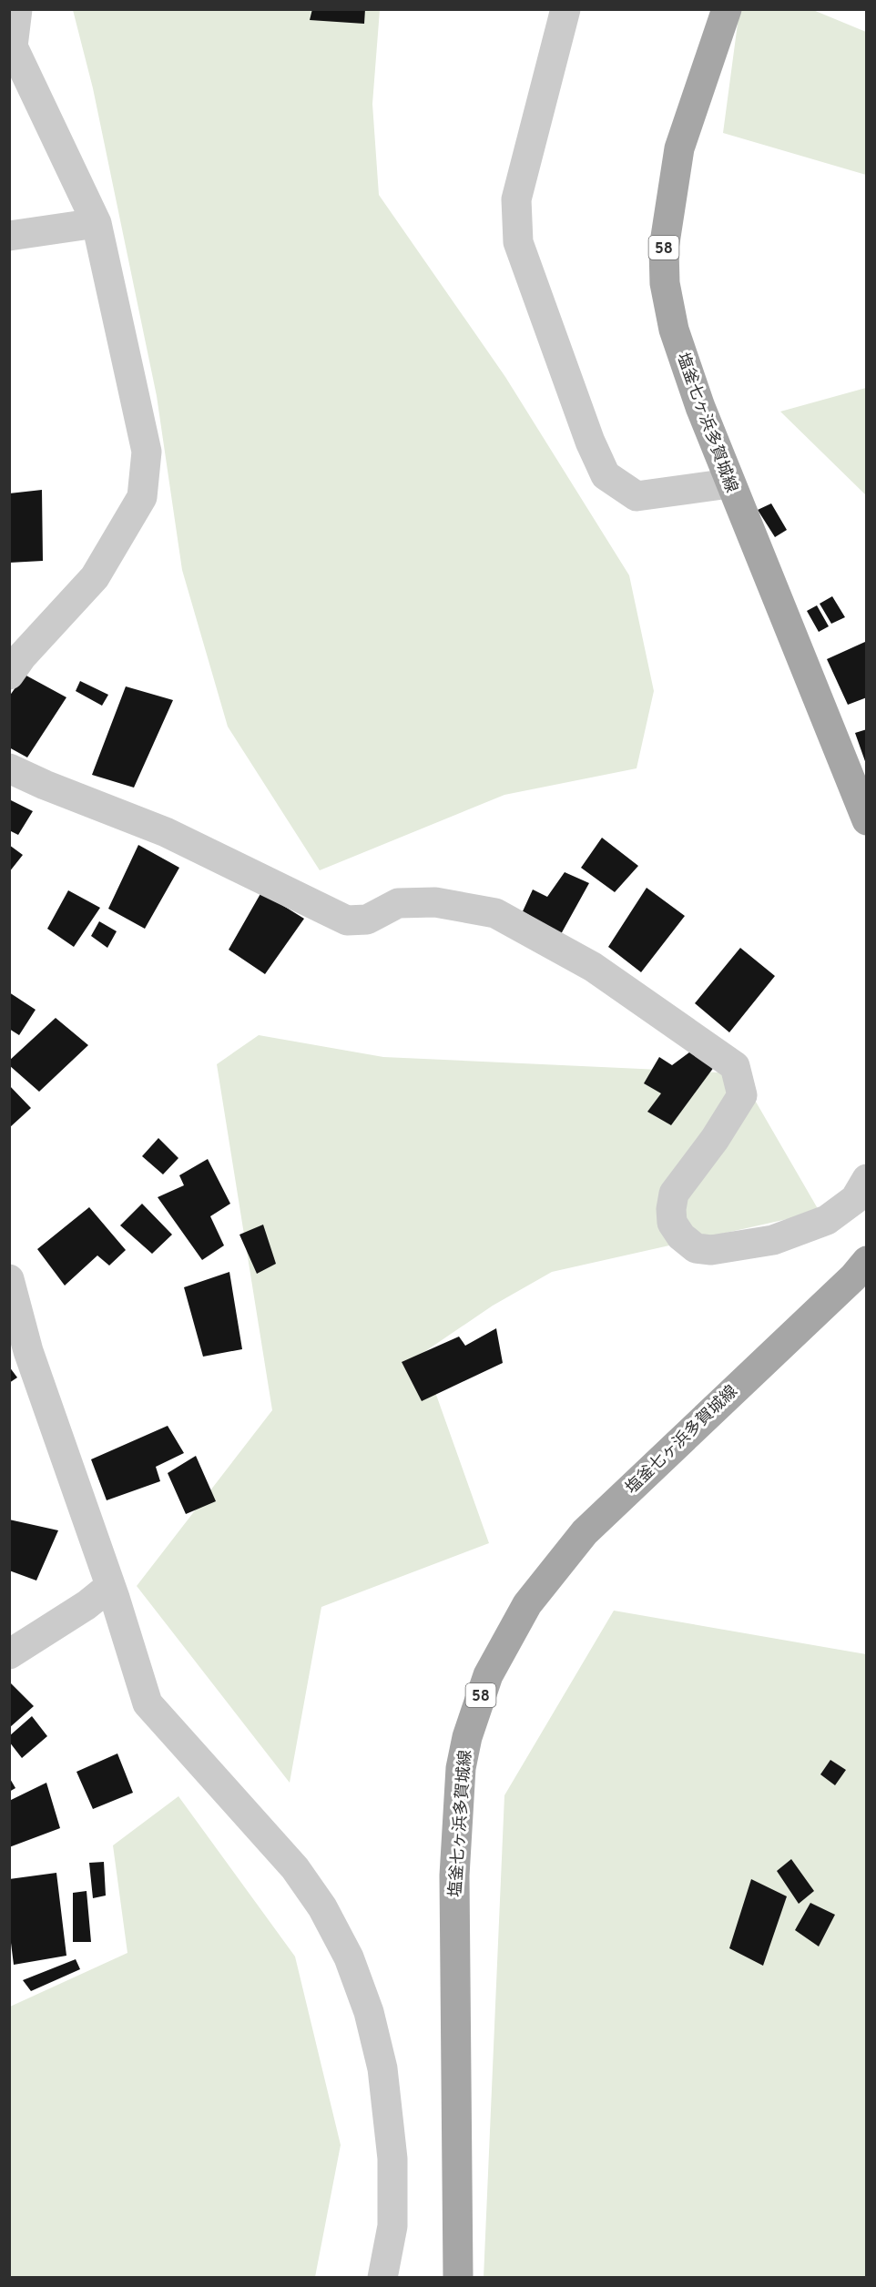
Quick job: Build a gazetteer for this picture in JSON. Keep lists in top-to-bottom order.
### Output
{
  "streets": {
    "main road": ["58", "塩釜七ヶ浜多賀城線"]
  }
}
